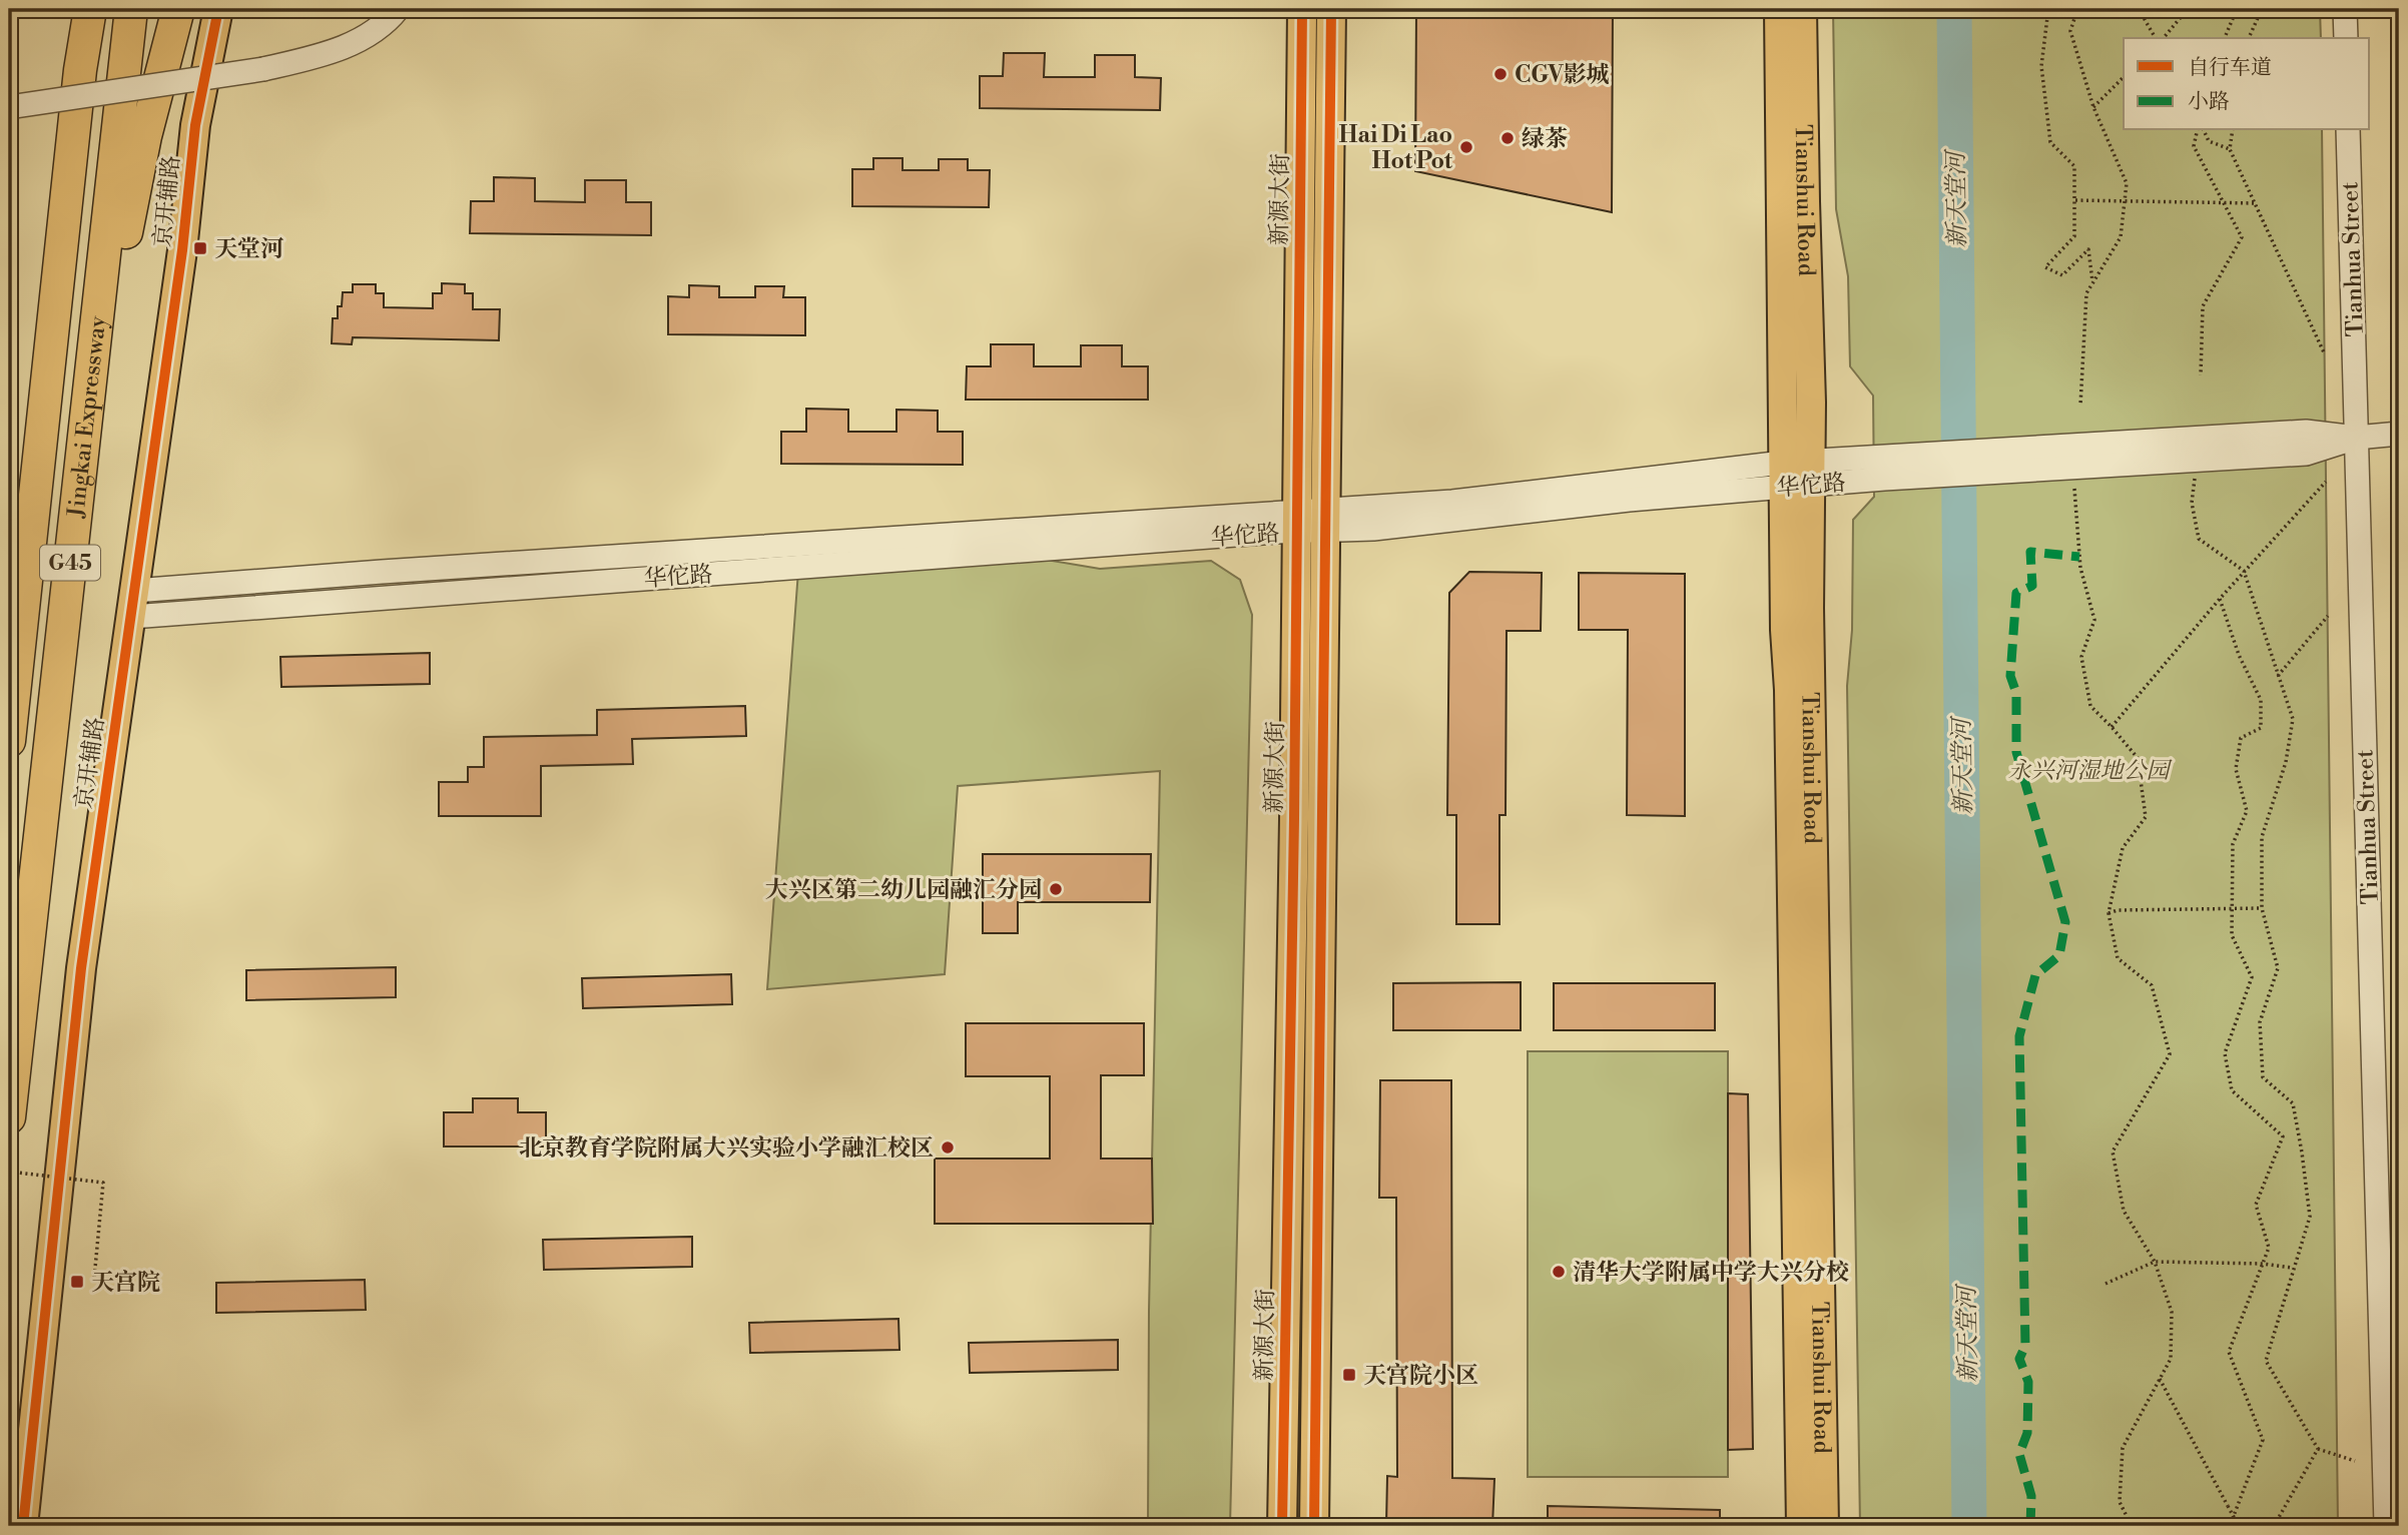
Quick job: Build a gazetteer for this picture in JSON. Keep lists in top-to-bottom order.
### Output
{
  "streets": {
    "highway": ["Jingkai Expressway", "G45"],
    "main road": ["新源大街", "Tianshui Road", "京开辅路"],
    "street": ["Tianhua Street", "华佗路"]
  },
  "crossings": [
    ["新源大街", "华佗路"],
    ["Tianshui Road", "华佗路"],
    ["京开辅路", "华佗路"],
    ["Tianhua Street", "华佗路"]
  ],
  "water": ["新天堂河"],
  "parks": ["永兴河湿地公园"],
  "places": {
    "other": [
      "CGV影城",
      "绿茶",
      "Hai Di Lao Hot Pot",
      "大兴区第二幼儿园融汇分园",
      "北京教育学院附属大兴实验小学融汇校区",
      "清华大学附属中学大兴分校"
    ],
    "transit": ["天堂河", "天宫院", "天宫院小区"]
  },
  "legend": ["自行车道", "小路"]
}
